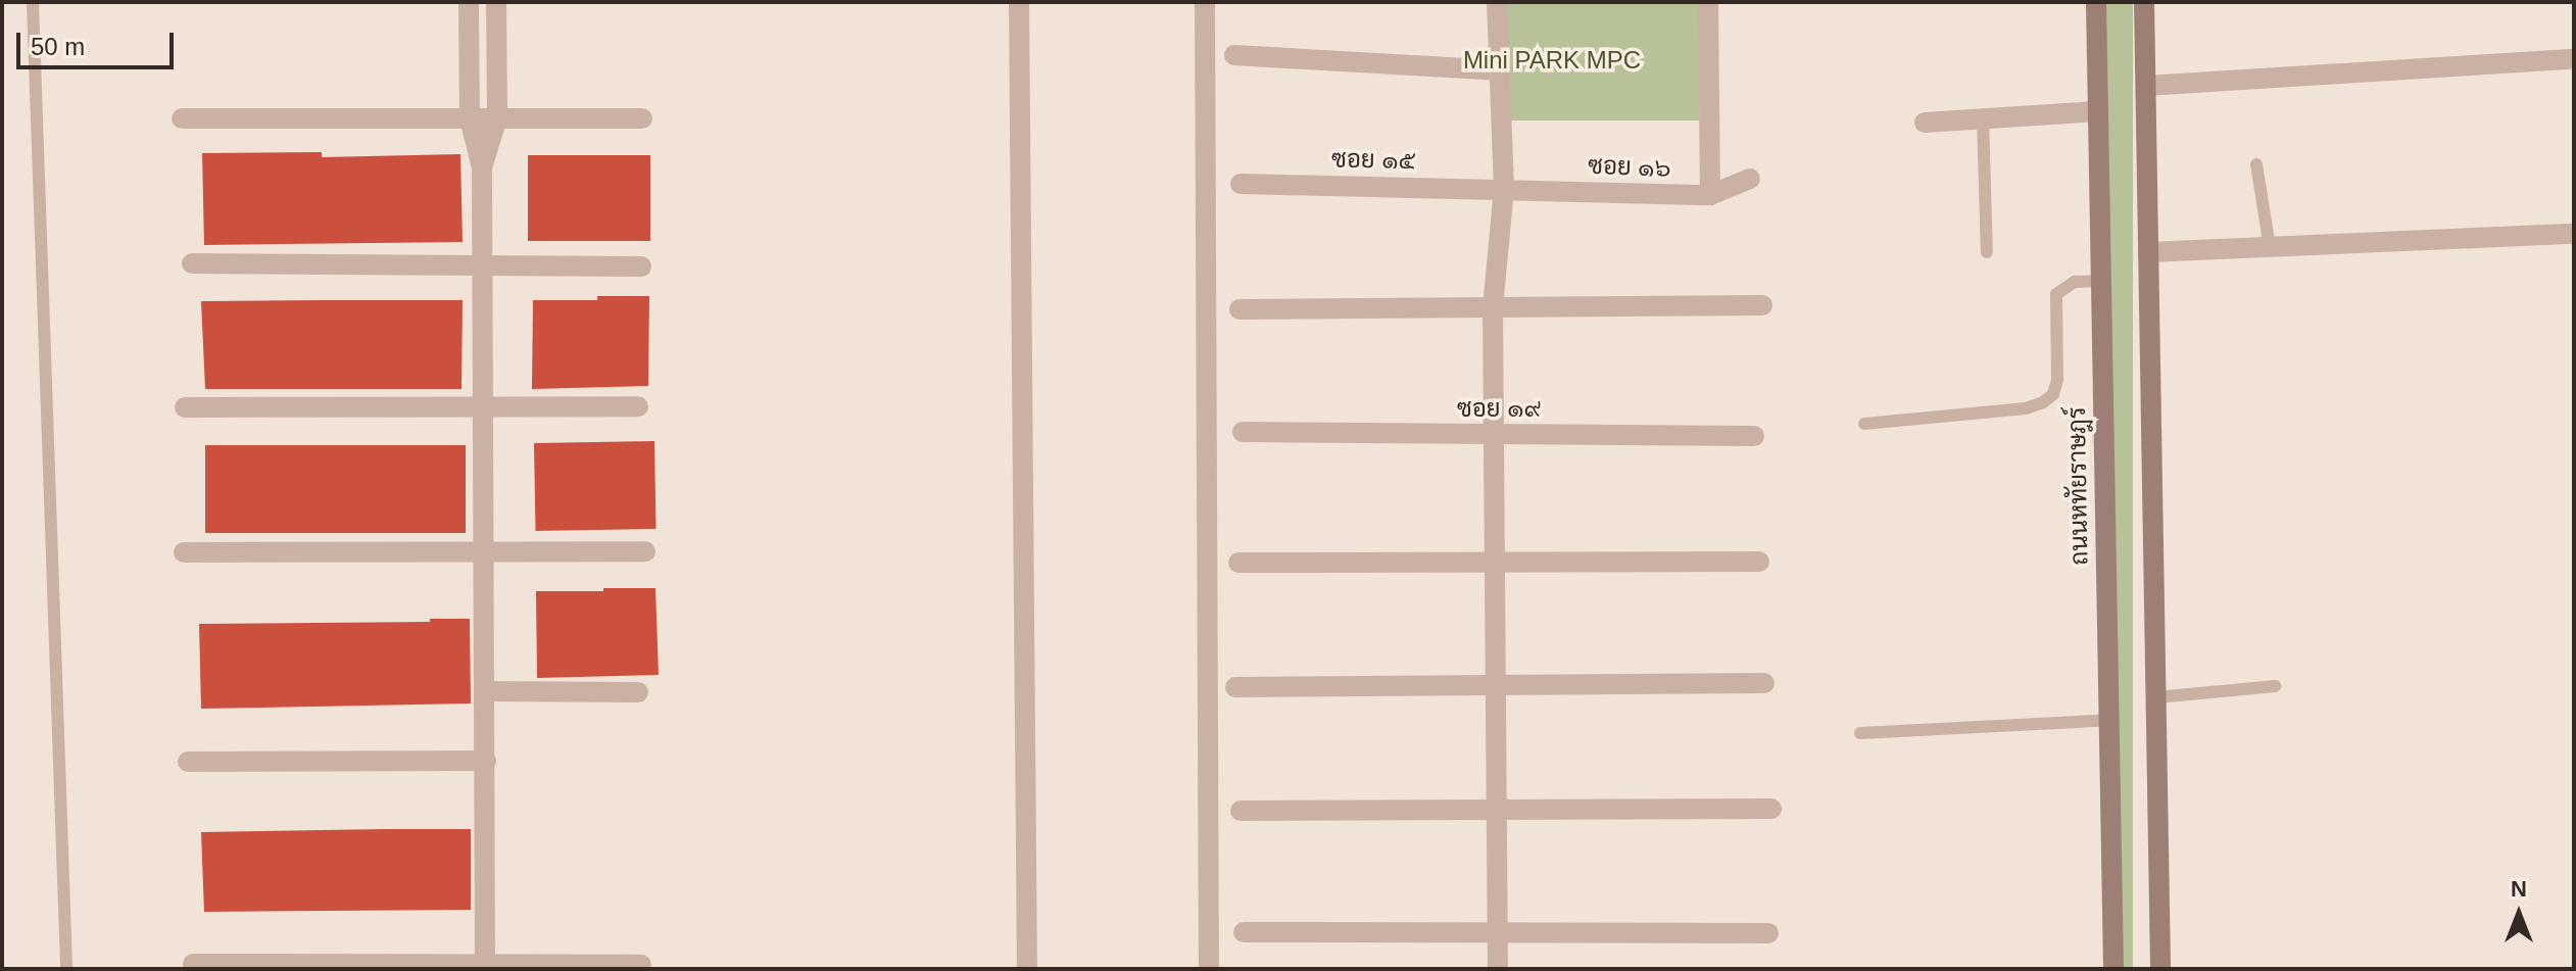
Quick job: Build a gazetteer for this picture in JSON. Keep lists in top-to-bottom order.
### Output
{
  "streets": {
    "main road": ["ถนนหทัยราษฎร์"],
    "street": ["ซอย ๑๕", "ซอย ๑๖", "ซอย ๑๙"]
  },
  "crossings": [
    ["ซอย ๑๕", "ซอย ๑๖"]
  ],
  "parks": ["Mini PARK MPC"],
  "scale_bar": "50 m",
  "north": "top"
}
